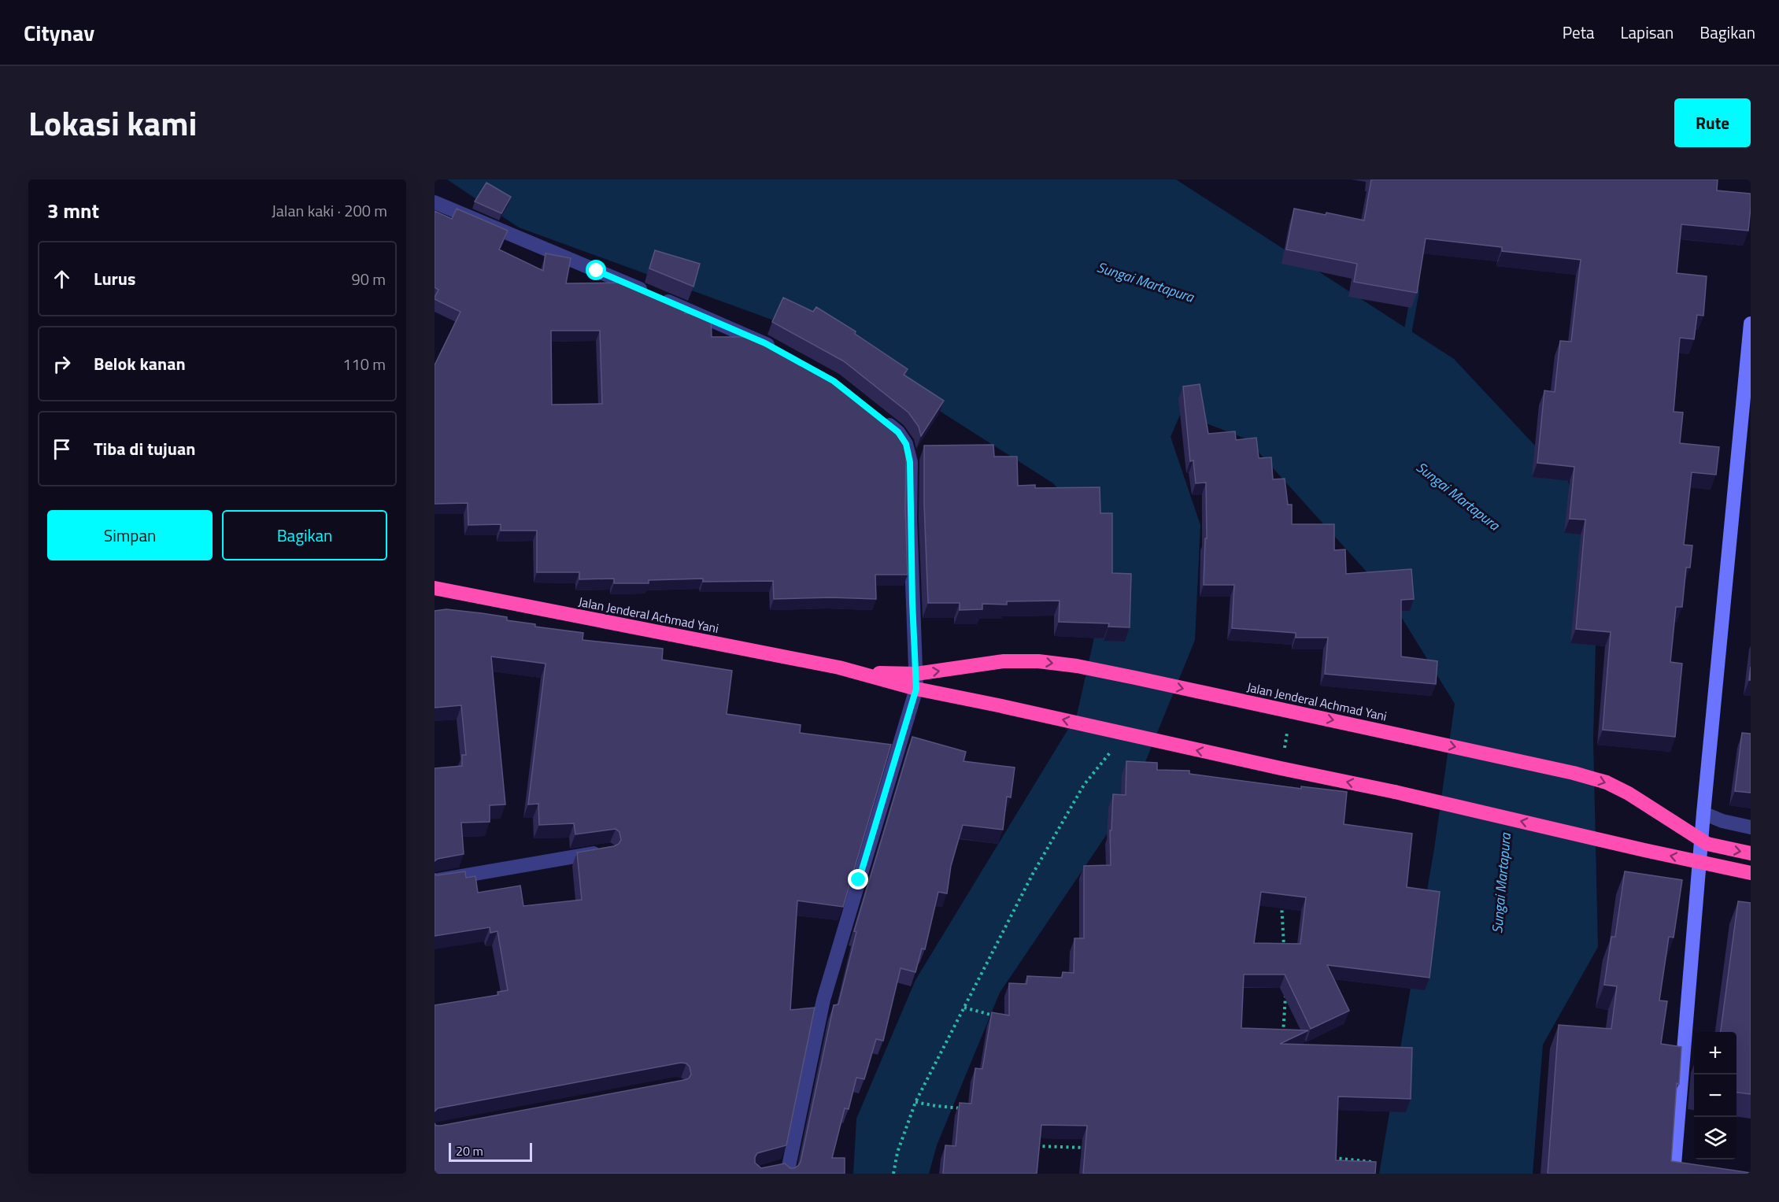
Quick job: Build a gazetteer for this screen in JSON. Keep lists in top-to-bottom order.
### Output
{
  "streets": {
    "highway": ["Jalan Jenderal Achmad Yani"]
  },
  "water": ["Sungai Martapura"],
  "scale_bar": "20 m",
  "page": {
    "header": "Citynav",
    "nav": ["Peta", "Lapisan", "Bagikan"],
    "title": "Lokasi kami",
    "buttons": [
      "Rute",
      ["Simpan", "Bagikan"]
    ],
    "heading": ["3 mnt", "Jalan kaki · 200 m"],
    "list": [
      ["Lurus", "90 m"],
      ["Belok kanan", "110 m"],
      "Tiba di tujuan"
    ],
    "map_buttons": ["+", "−"],
    "scale": "20 m"
  }
}
